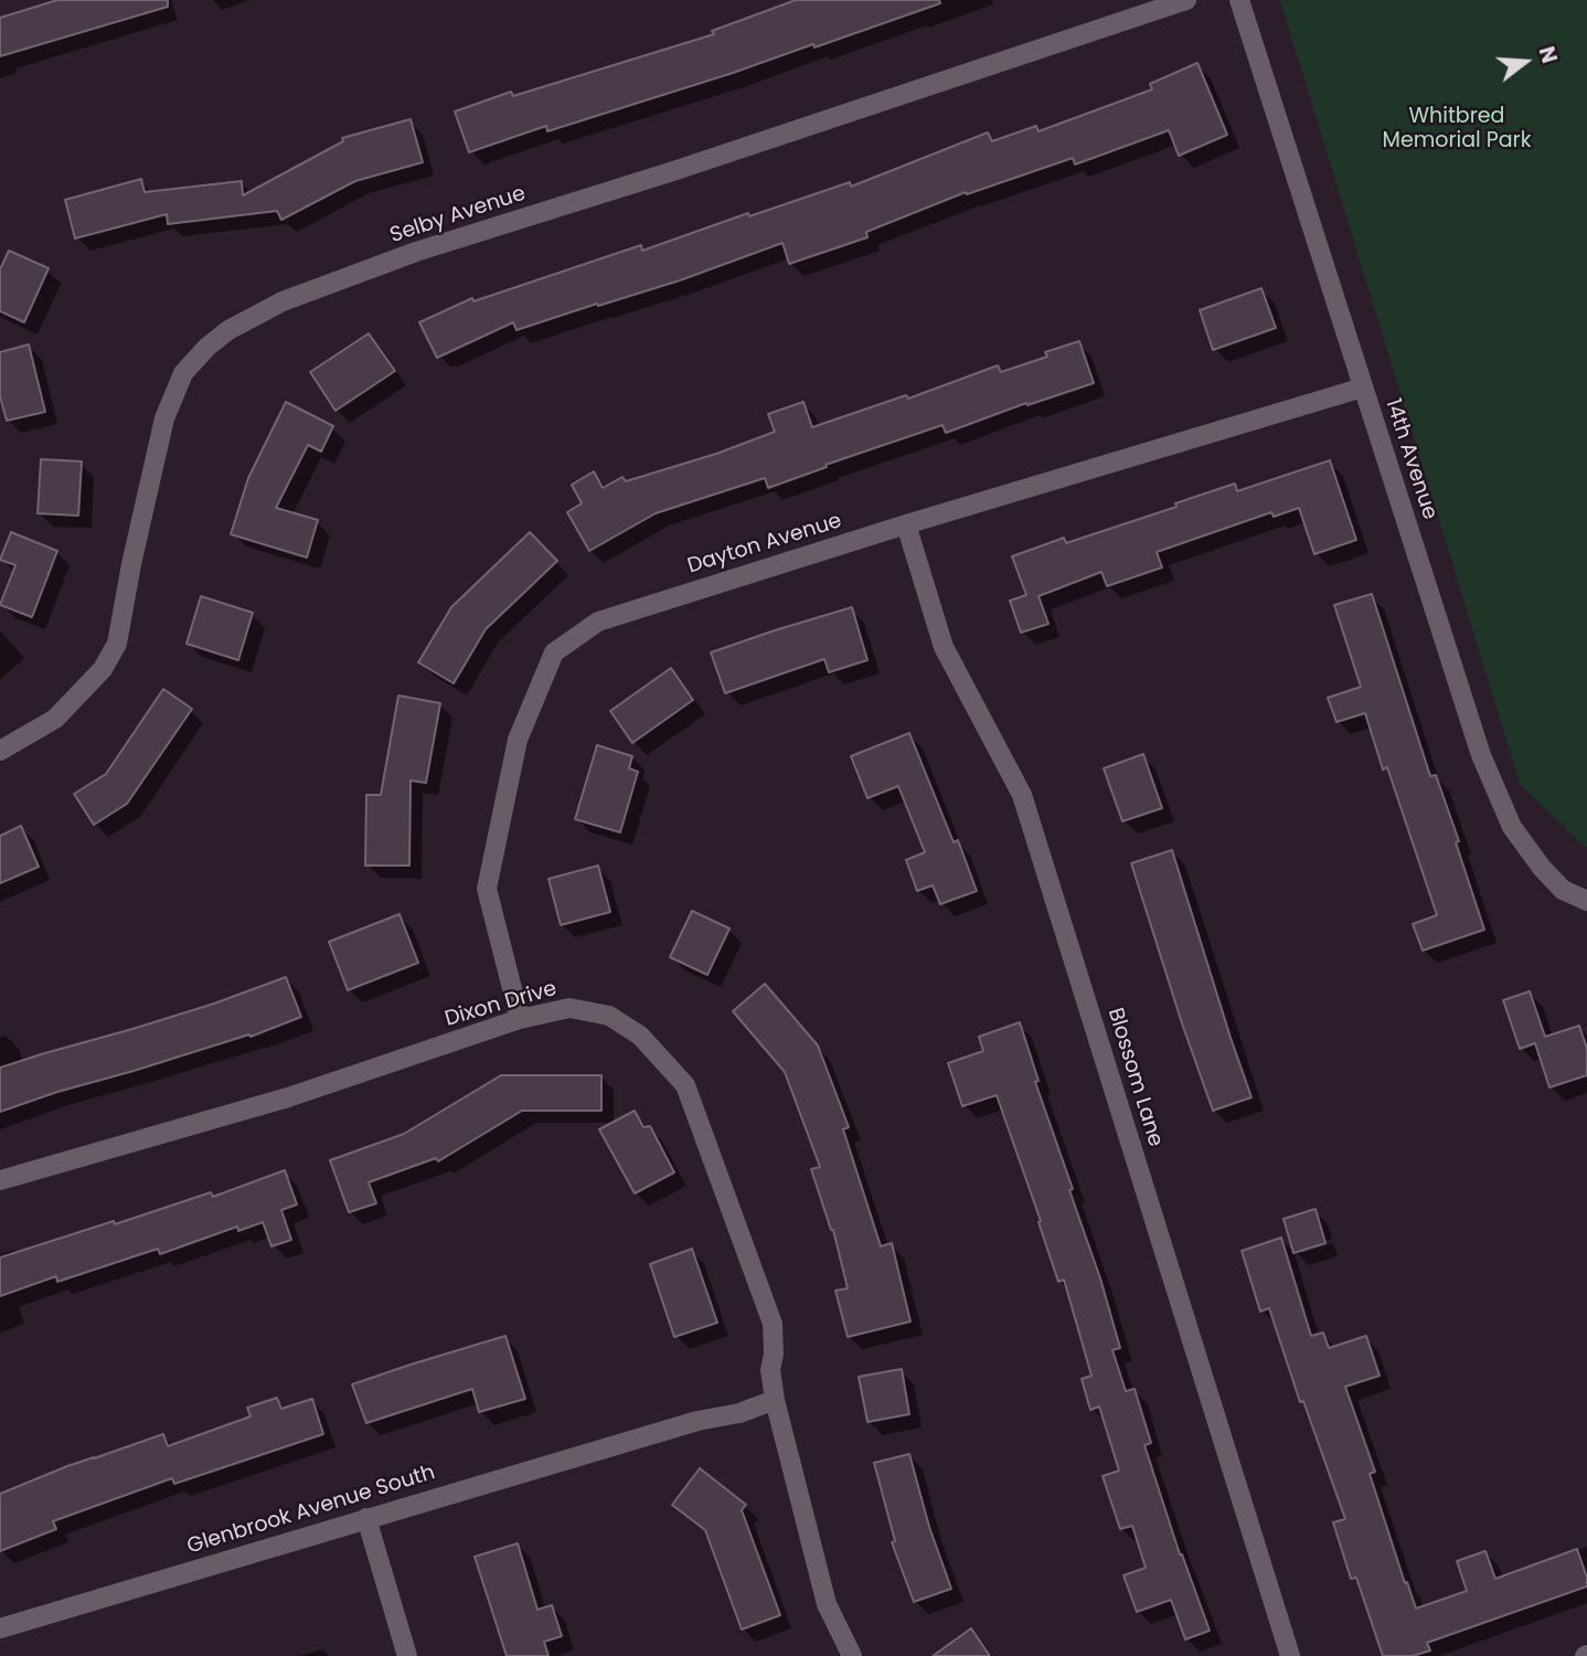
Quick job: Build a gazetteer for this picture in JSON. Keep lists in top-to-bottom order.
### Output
{
  "streets": {
    "street": [
      "Selby Avenue",
      "14th Avenue",
      "Dayton Avenue",
      "Dixon Drive",
      "Blossom Lane",
      "Glenbrook Avenue South"
    ]
  },
  "crossings": [
    ["14th Avenue", "Dayton Avenue"],
    ["Dayton Avenue", "Dixon Drive"],
    ["Dayton Avenue", "Blossom Lane"],
    ["Dixon Drive", "Glenbrook Avenue South"]
  ],
  "parks": ["Whitbred Memorial Park"],
  "north": "right"
}
